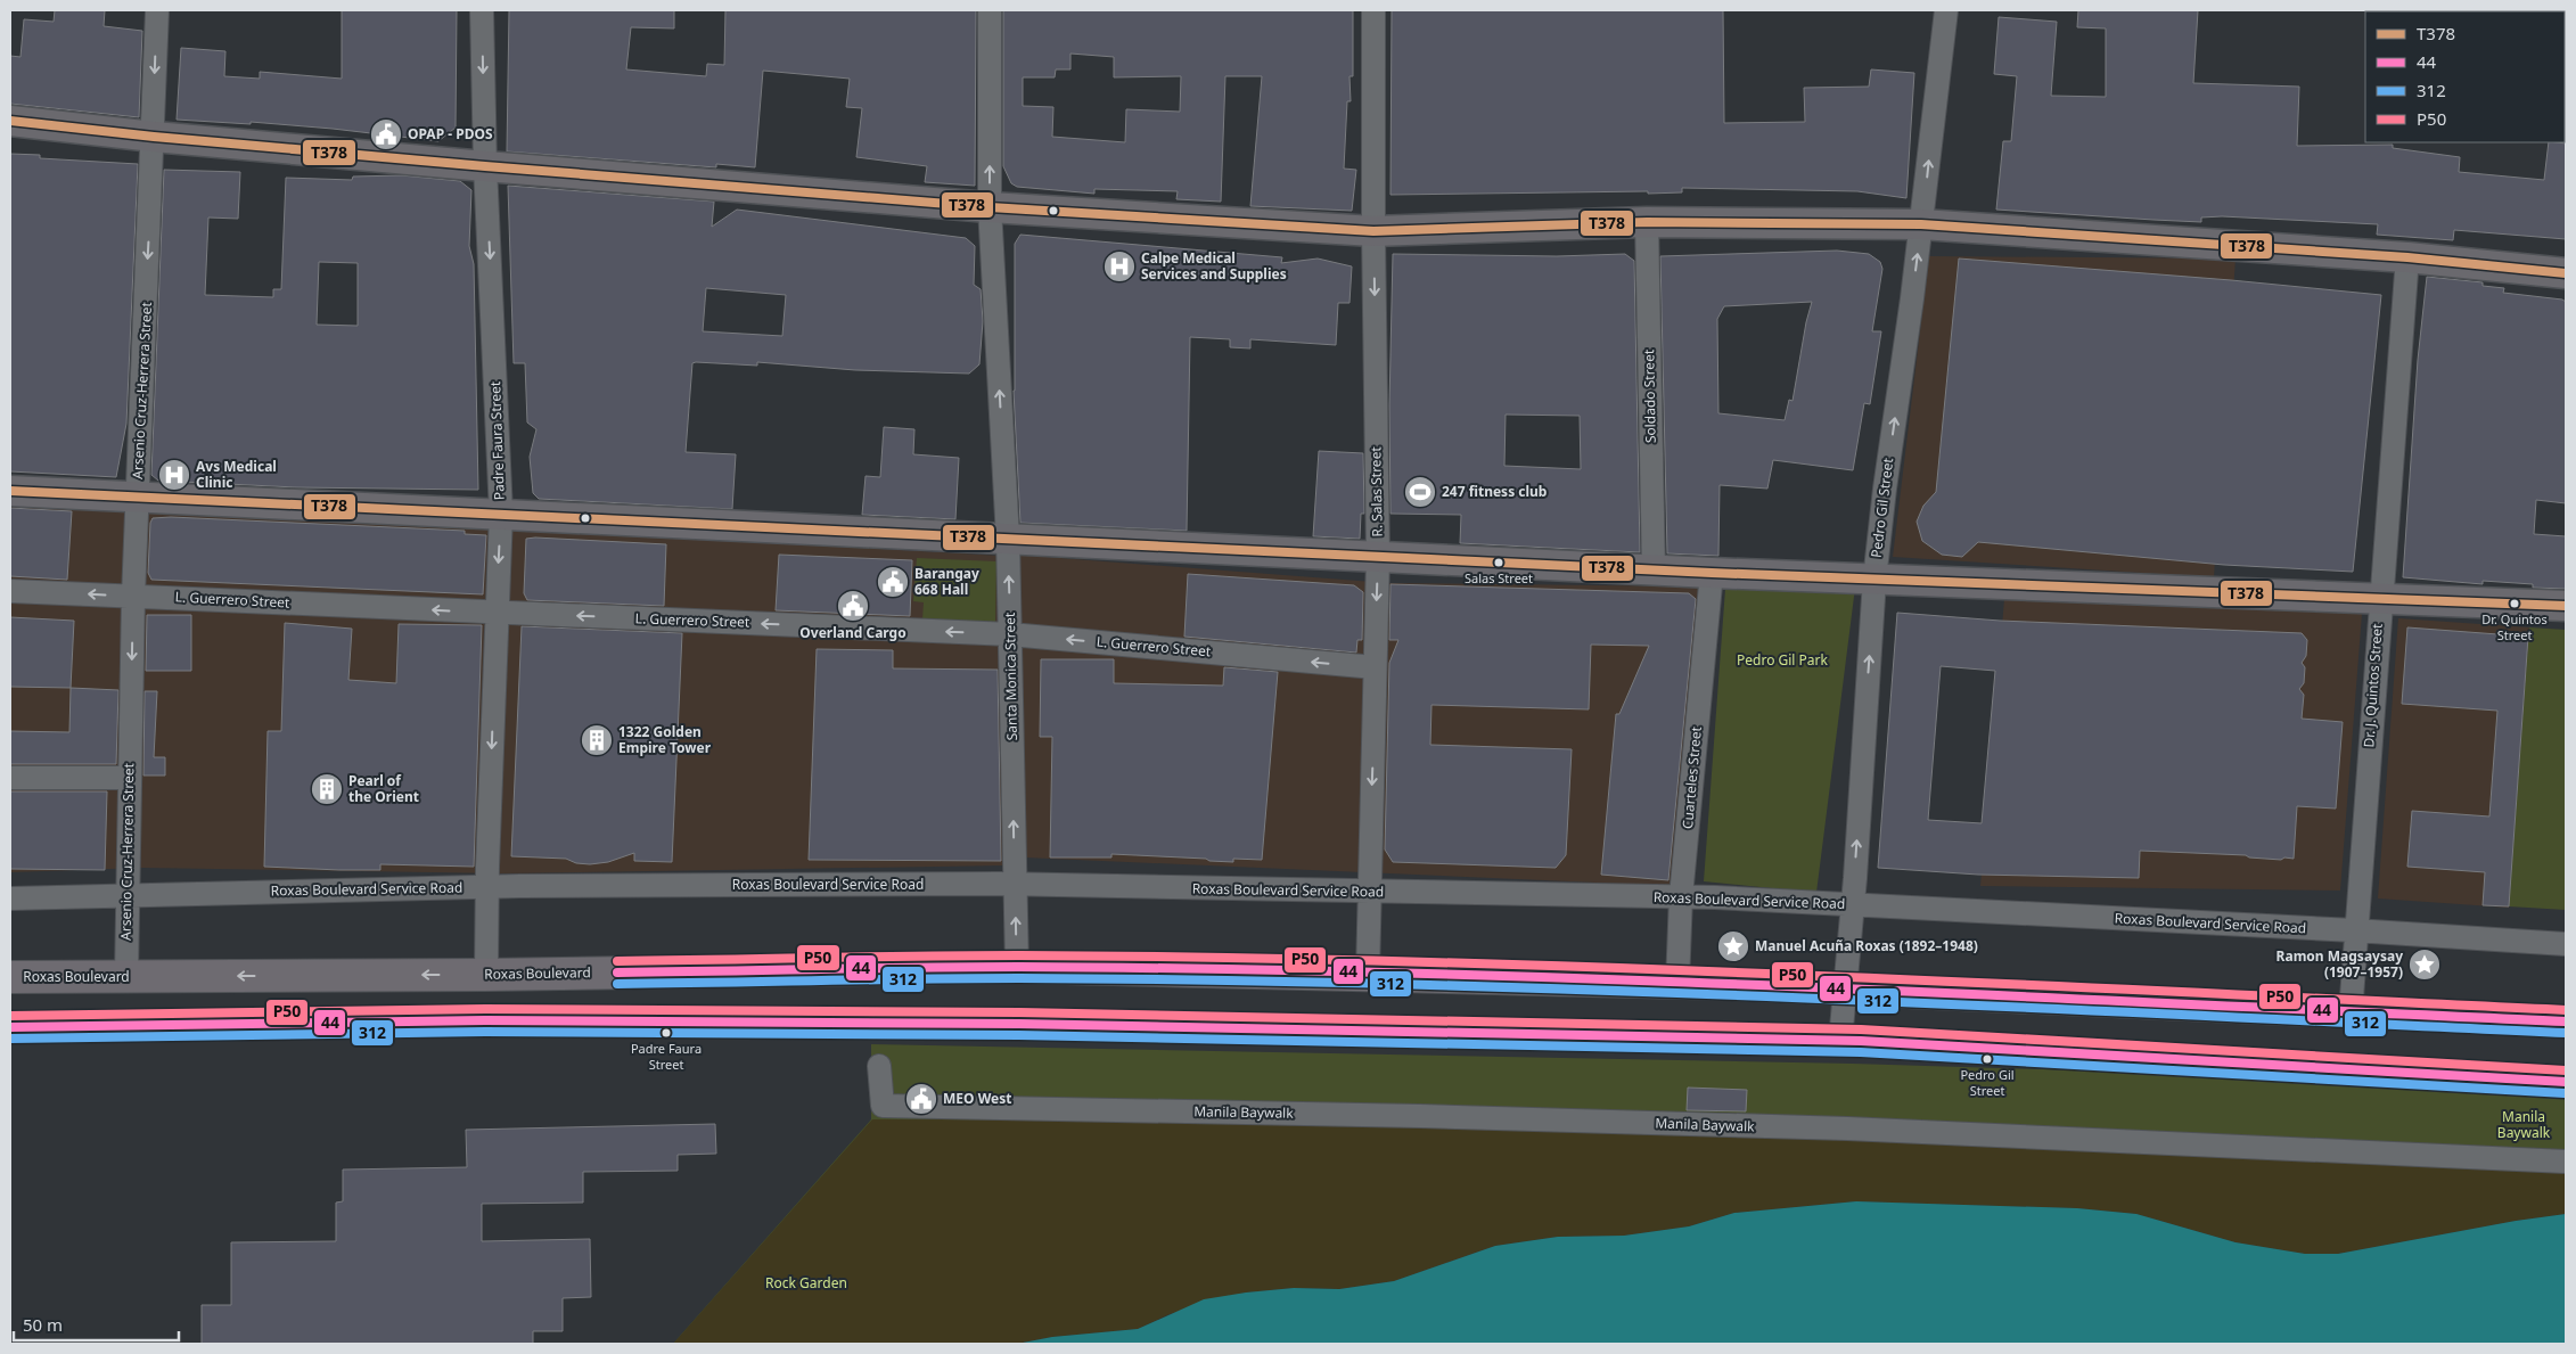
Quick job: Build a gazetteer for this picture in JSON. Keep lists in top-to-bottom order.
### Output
{
  "streets": {
    "highway": ["Roxas Boulevard"],
    "street": [
      "Arsenio Cruz-Herrera Street",
      "Soldado Street",
      "Padre Faura Street",
      "R. Salas Street",
      "Pedro Gil Street",
      "L. Guerrero Street",
      "Santa Monica Street",
      "Dr. J. Quintos Street",
      "Cuarteles Street",
      "Roxas Boulevard Service Road",
      "Manila Baywalk"
    ]
  },
  "crossings": [
    ["Arsenio Cruz-Herrera Street", "L. Guerrero Street"],
    ["Arsenio Cruz-Herrera Street", "Roxas Boulevard Service Road"],
    ["Arsenio Cruz-Herrera Street", "Roxas Boulevard"],
    ["Padre Faura Street", "L. Guerrero Street"],
    ["Padre Faura Street", "Roxas Boulevard Service Road"],
    ["Padre Faura Street", "Roxas Boulevard"],
    ["R. Salas Street", "L. Guerrero Street"],
    ["R. Salas Street", "Roxas Boulevard Service Road"],
    ["R. Salas Street", "Roxas Boulevard"],
    ["Pedro Gil Street", "Roxas Boulevard Service Road"],
    ["Pedro Gil Street", "Roxas Boulevard"],
    ["L. Guerrero Street", "Santa Monica Street"],
    ["Santa Monica Street", "Roxas Boulevard Service Road"],
    ["Santa Monica Street", "Roxas Boulevard"],
    ["Dr. J. Quintos Street", "Roxas Boulevard Service Road"],
    ["Dr. J. Quintos Street", "Roxas Boulevard"],
    ["Cuarteles Street", "Roxas Boulevard Service Road"],
    ["Cuarteles Street", "Roxas Boulevard"]
  ],
  "one_way": [
    "Arsenio Cruz-Herrera Street",
    "Padre Faura Street",
    "R. Salas Street",
    "Pedro Gil Street",
    "L. Guerrero Street",
    "Santa Monica Street"
  ],
  "parks": ["Pedro Gil Park", "Manila Baywalk", "Rock Garden"],
  "places": {
    "public building": [
      "OPAP - PDOS",
      "Barangay 668 Hall",
      "Overland Cargo",
      "MEO West"
    ],
    "hospital": ["Calpe Medical Services and Supplies", "Avs Medical Clinic"],
    "sports": ["247 fitness club"],
    "other": [
      "Salas Street",
      "Dr. Quintos Street",
      "Padre Faura Street",
      "Pedro Gil Street"
    ],
    "building": ["1322 Golden Empire Tower", "Pearl of the Orient"],
    "place": ["Manuel Acuña Roxas (1892–1948)", "Ramon Magsaysay (1907–1957)"]
  },
  "lines": [
    "transit line T378",
    "transit line P50",
    "transit line 44",
    "transit line 312"
  ],
  "legend": [
    "T378",
    "44",
    "312",
    "P50"
  ],
  "scale_bar": "50 m"
}
